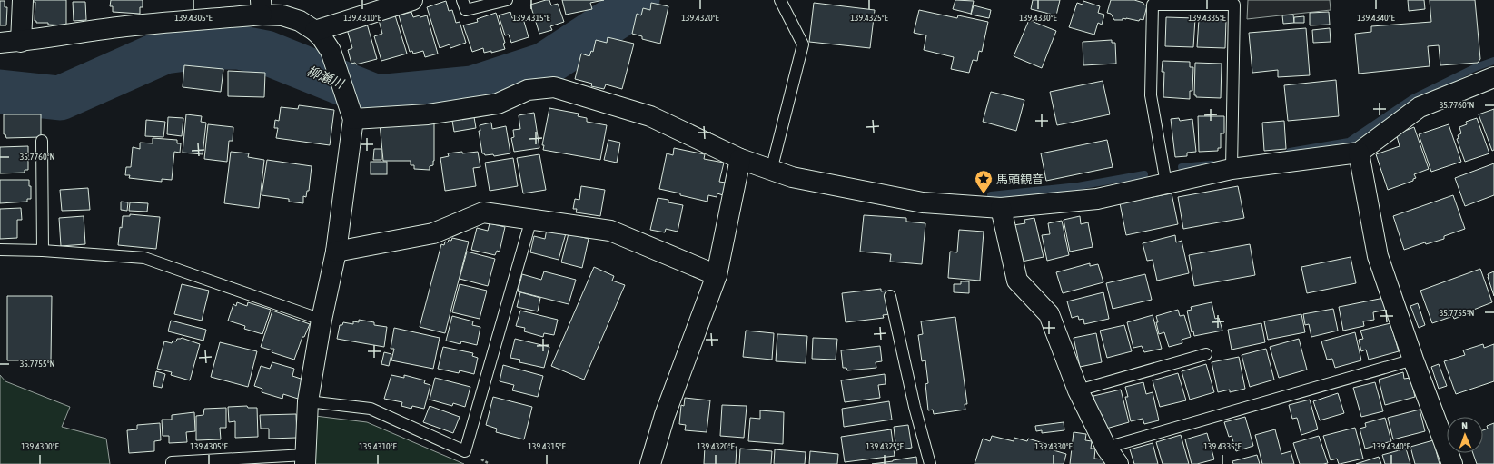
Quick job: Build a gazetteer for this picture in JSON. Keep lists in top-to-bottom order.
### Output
{
  "water": ["柳瀬川"],
  "places": {
    "place": ["馬頭観音"]
  },
  "north": "top",
  "coordinates": [
    "139.4305°E",
    "139.4310°E",
    "139.4315°E",
    "139.4320°E",
    "139.4325°E",
    "139.4330°E",
    "139.4335°E",
    "139.4340°E",
    "35.7760°N",
    "35.7755°N",
    "139.4300°E"
  ]
}
